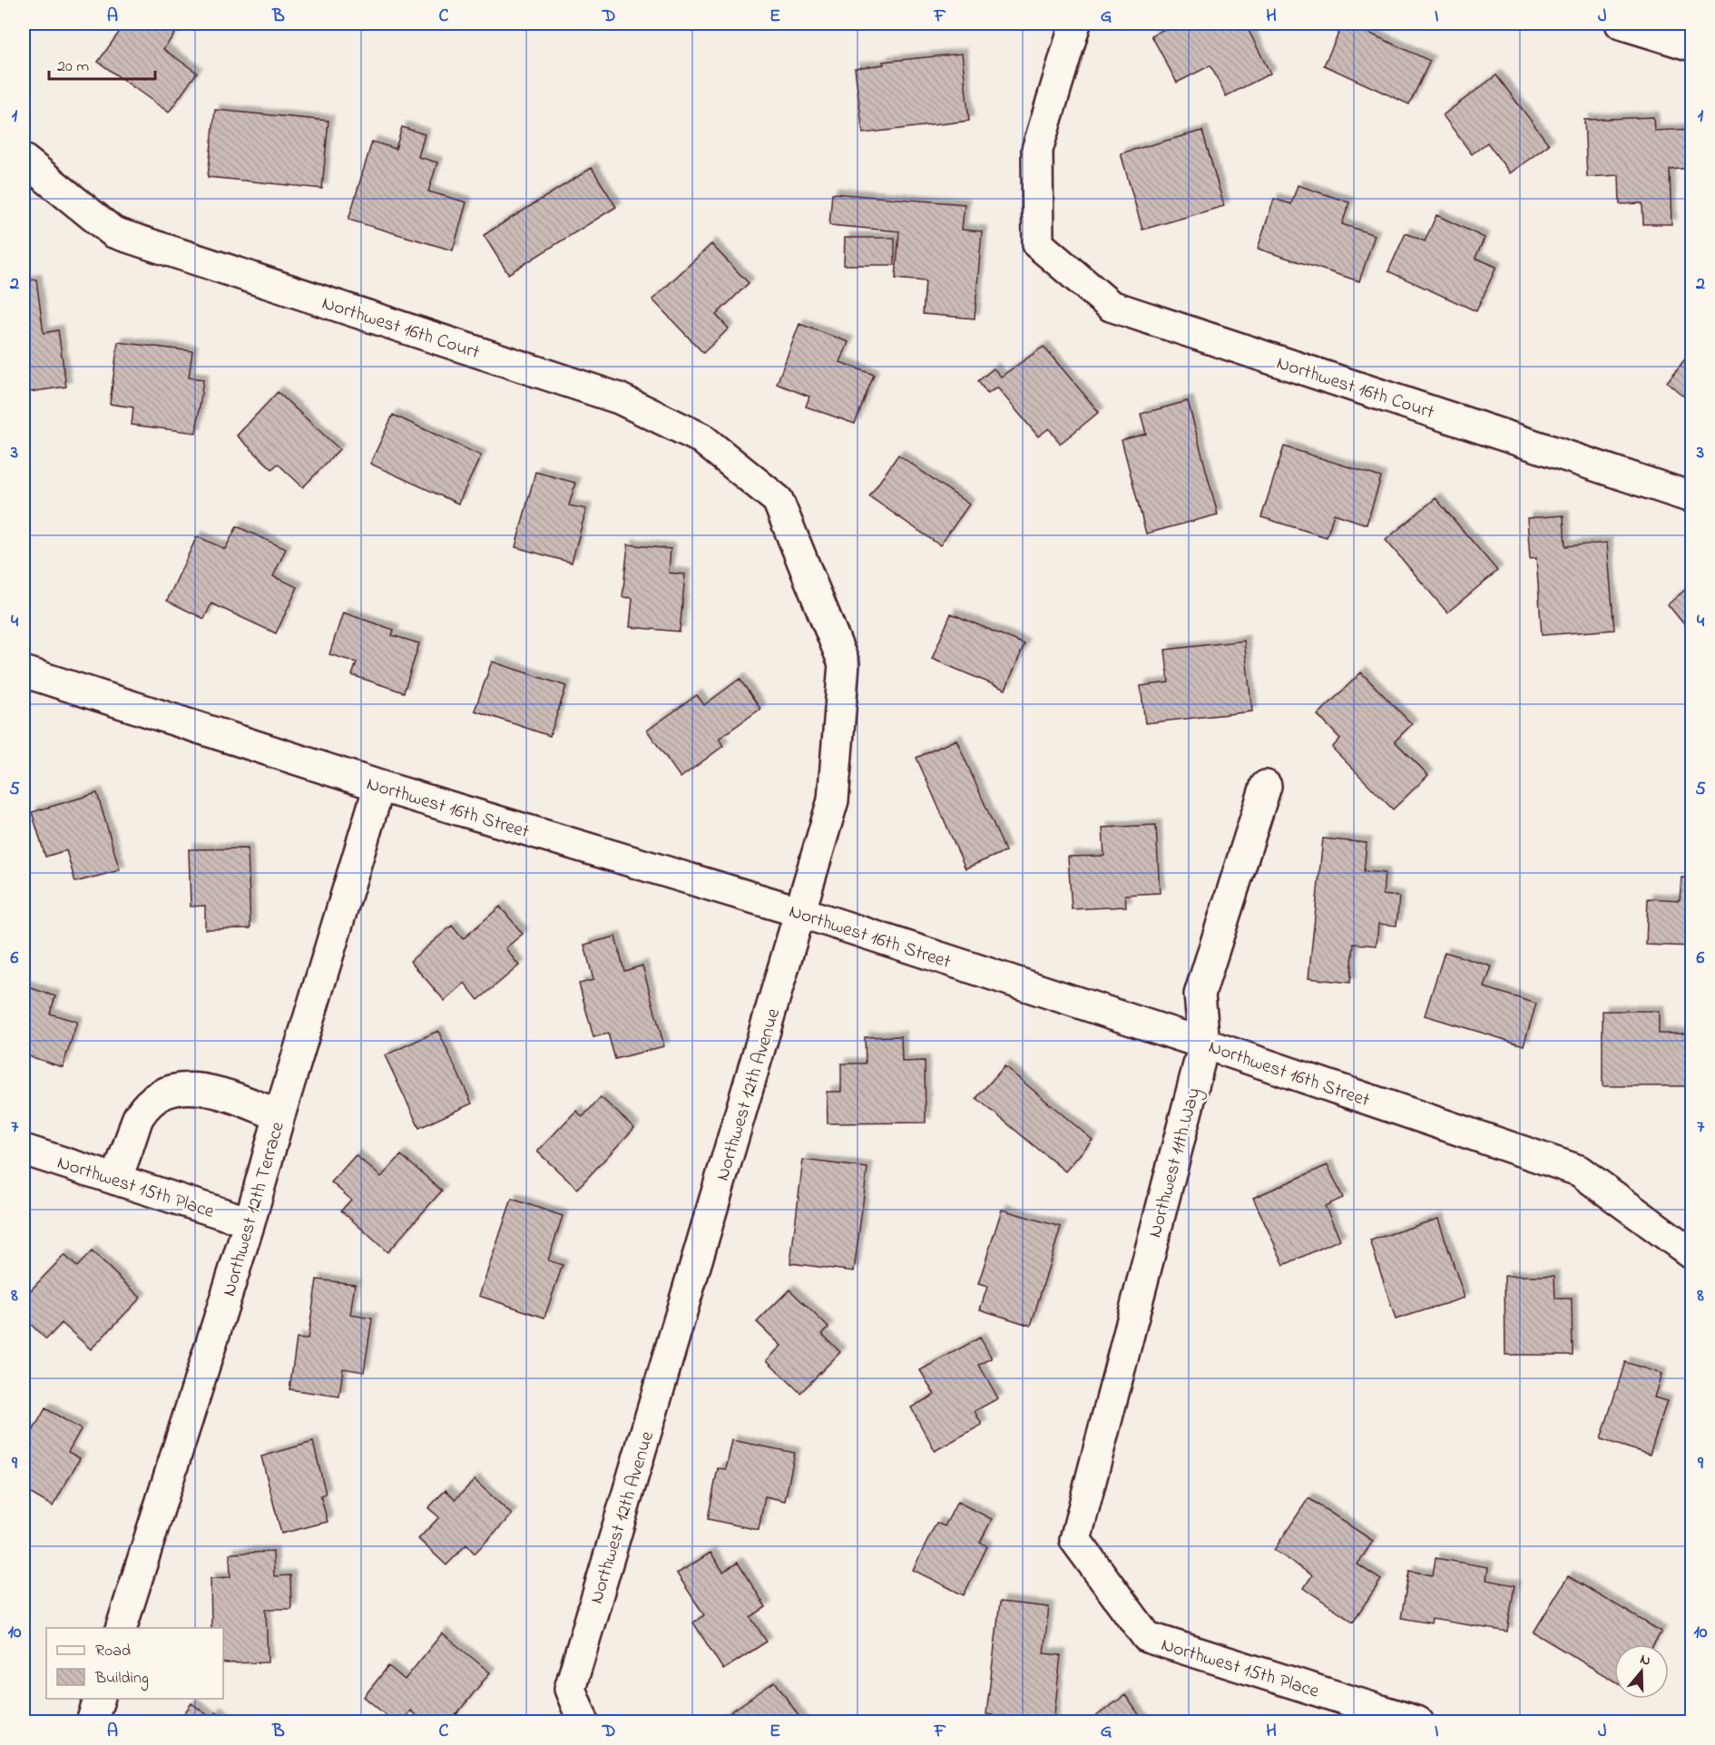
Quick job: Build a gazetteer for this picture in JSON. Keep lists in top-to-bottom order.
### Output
{
  "streets": {
    "street": [
      "Northwest 16th Court",
      "Northwest 16th Street",
      "Northwest 12th Avenue",
      "Northwest 11th Way",
      "Northwest 15th Place",
      "Northwest 12th Terrace"
    ]
  },
  "crossings": [
    ["Northwest 16th Court", "Northwest 12th Avenue"],
    ["Northwest 16th Street", "Northwest 12th Avenue"],
    ["Northwest 16th Street", "Northwest 11th Way"],
    ["Northwest 16th Street", "Northwest 12th Terrace"],
    ["Northwest 11th Way", "Northwest 15th Place"],
    ["Northwest 15th Place", "Northwest 12th Terrace"]
  ],
  "legend": ["Road", "Building"],
  "scale_bar": "20 m",
  "north": "top",
  "grid": {
    "columns": [
      "A",
      "B",
      "C",
      "D",
      "E",
      "F",
      "G",
      "H",
      "I",
      "J"
    ],
    "rows": [
      "1",
      "2",
      "3",
      "4",
      "5",
      "6",
      "7",
      "8",
      "9",
      "10"
    ]
  }
}
